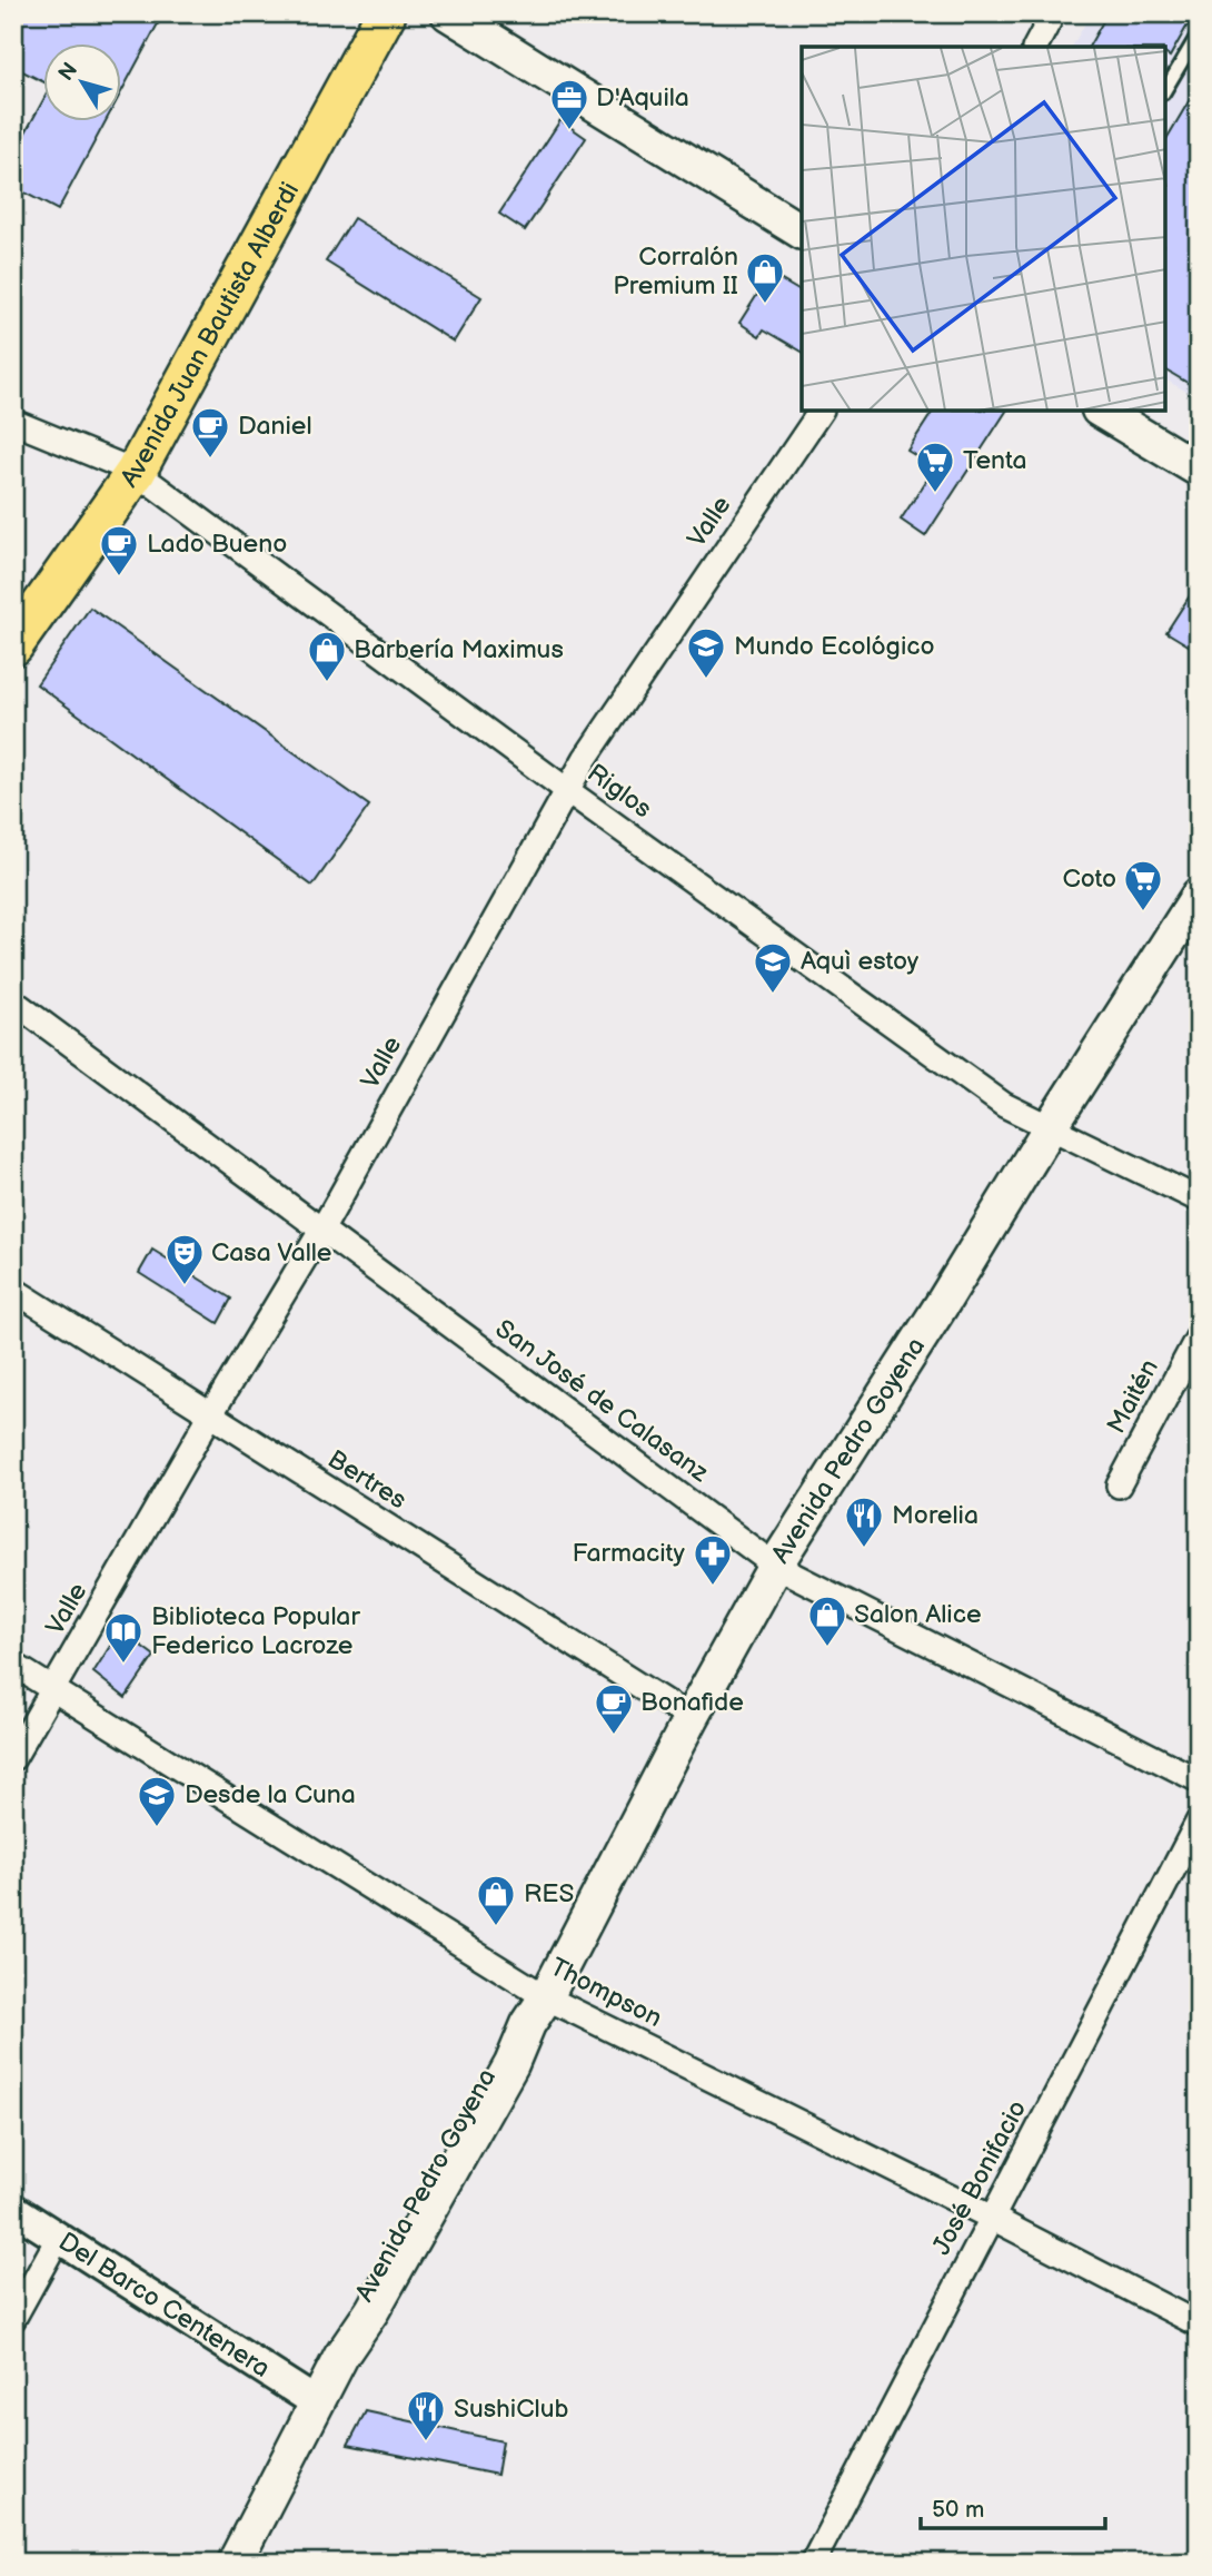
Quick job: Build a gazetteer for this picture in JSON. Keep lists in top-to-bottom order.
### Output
{
  "streets": {
    "main road": ["Avenida Juan Bautista Alberdi", "Avenida Pedro Goyena"],
    "street": [
      "Valle",
      "Riglos",
      "Maitén",
      "San José de Calasanz",
      "Bertres",
      "Thompson",
      "José Bonifacio",
      "Del Barco Centenera"
    ]
  },
  "crossings": [
    ["Avenida Juan Bautista Alberdi", "Riglos"],
    ["Valle", "Riglos"],
    ["Valle", "San José de Calasanz"],
    ["Valle", "Bertres"],
    ["Valle", "Thompson"],
    ["Riglos", "Avenida Pedro Goyena"],
    ["San José de Calasanz", "Avenida Pedro Goyena"],
    ["Avenida Pedro Goyena", "Bertres"],
    ["Avenida Pedro Goyena", "Thompson"],
    ["Avenida Pedro Goyena", "Del Barco Centenera"],
    ["Thompson", "José Bonifacio"]
  ],
  "places": {
    "office": ["D'Aquila"],
    "shop": [
      "Corralón Premium II",
      "Barbería Maximus",
      "Salon Alice",
      "RES"
    ],
    "cafe": ["Daniel", "Lado Bueno", "Bonafide"],
    "supermarket": ["Tenta", "Coto"],
    "school or university": ["Mundo Ecológico", "Aquì estoy", "Desde la Cuna"],
    "theatre": ["Casa Valle"],
    "restaurant": ["Morelia", "SushiClub"],
    "pharmacy": ["Farmacity"],
    "library": ["Biblioteca Popular Federico Lacroze"]
  },
  "scale_bar": "50 m",
  "north": "top left"
}
